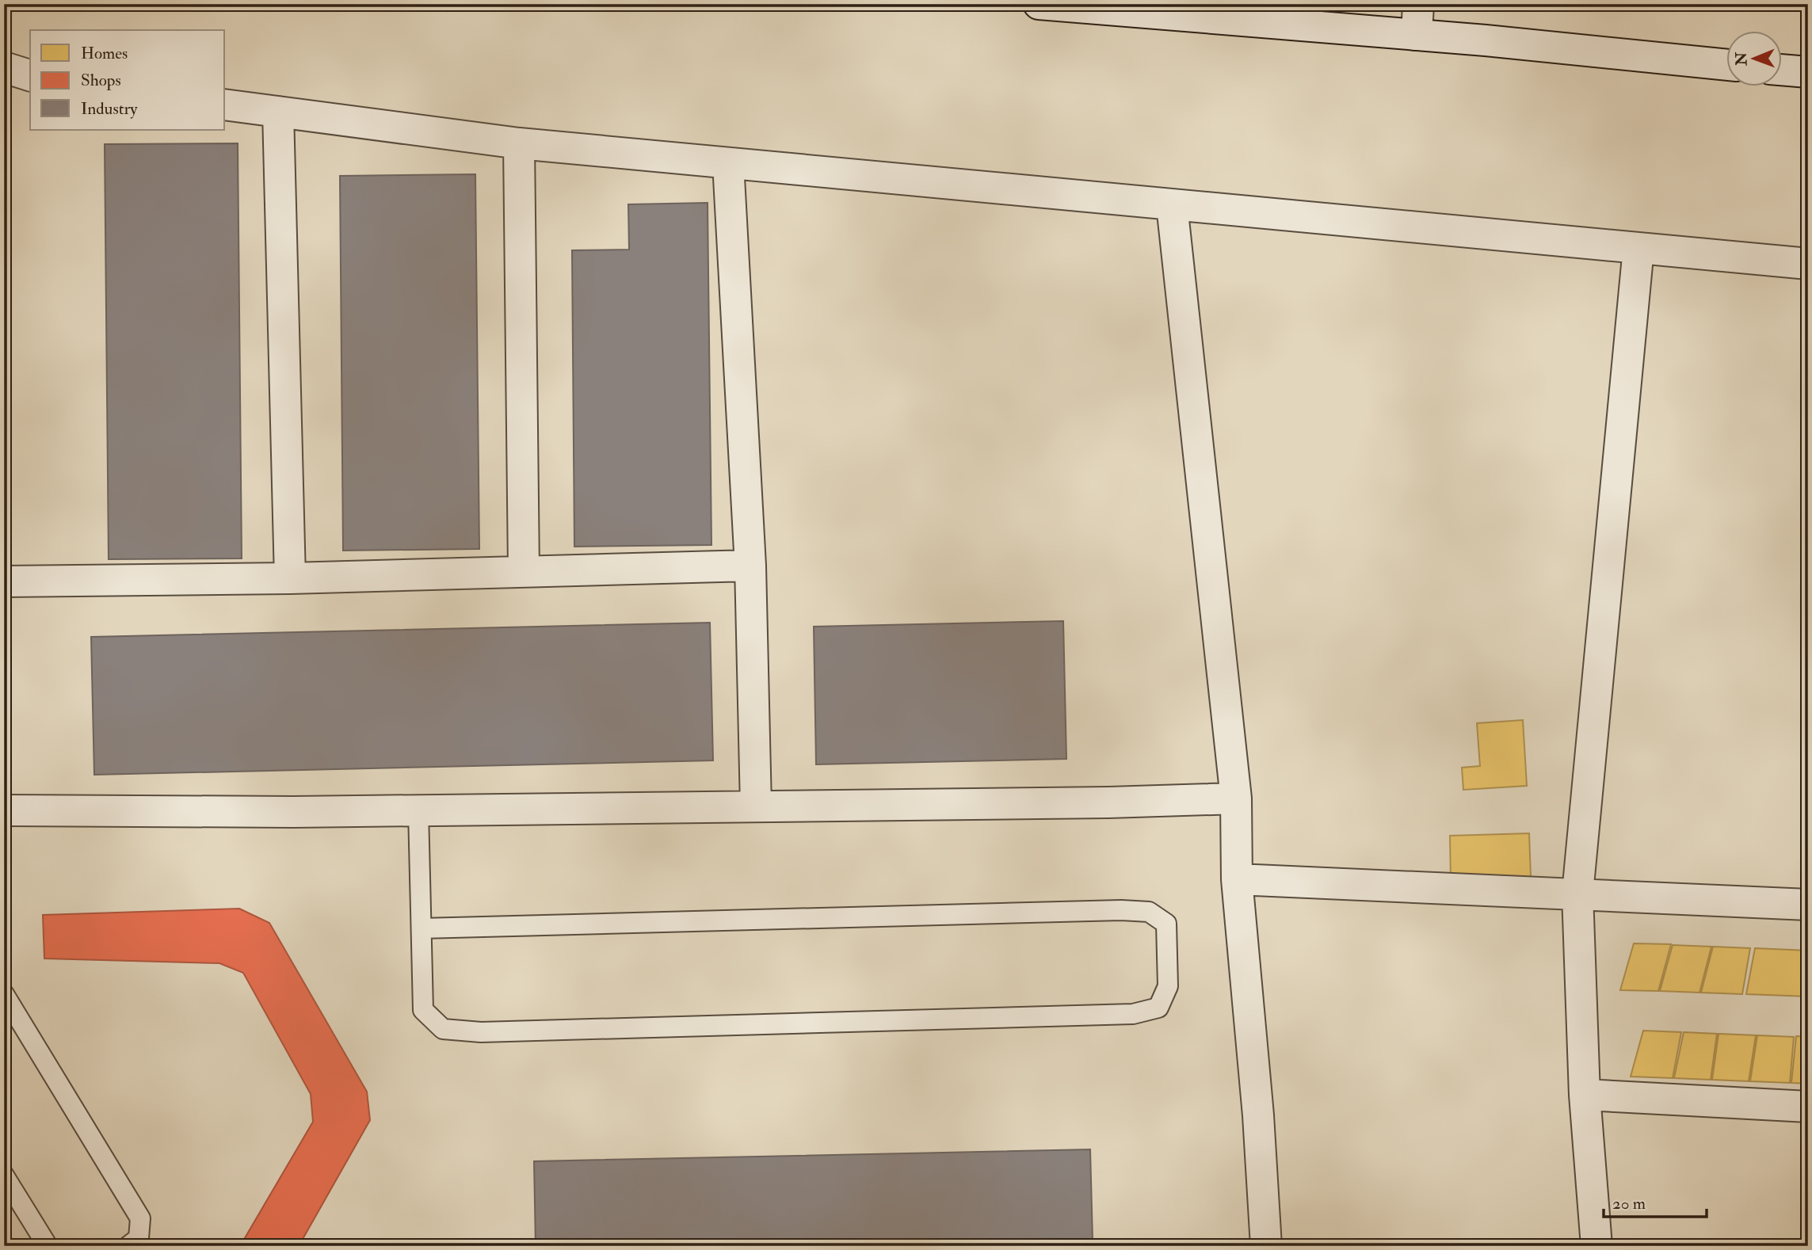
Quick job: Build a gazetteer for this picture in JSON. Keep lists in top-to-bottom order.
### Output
{
  "legend": ["Homes", "Shops", "Industry"],
  "scale_bar": "20 m",
  "north": "left"
}
